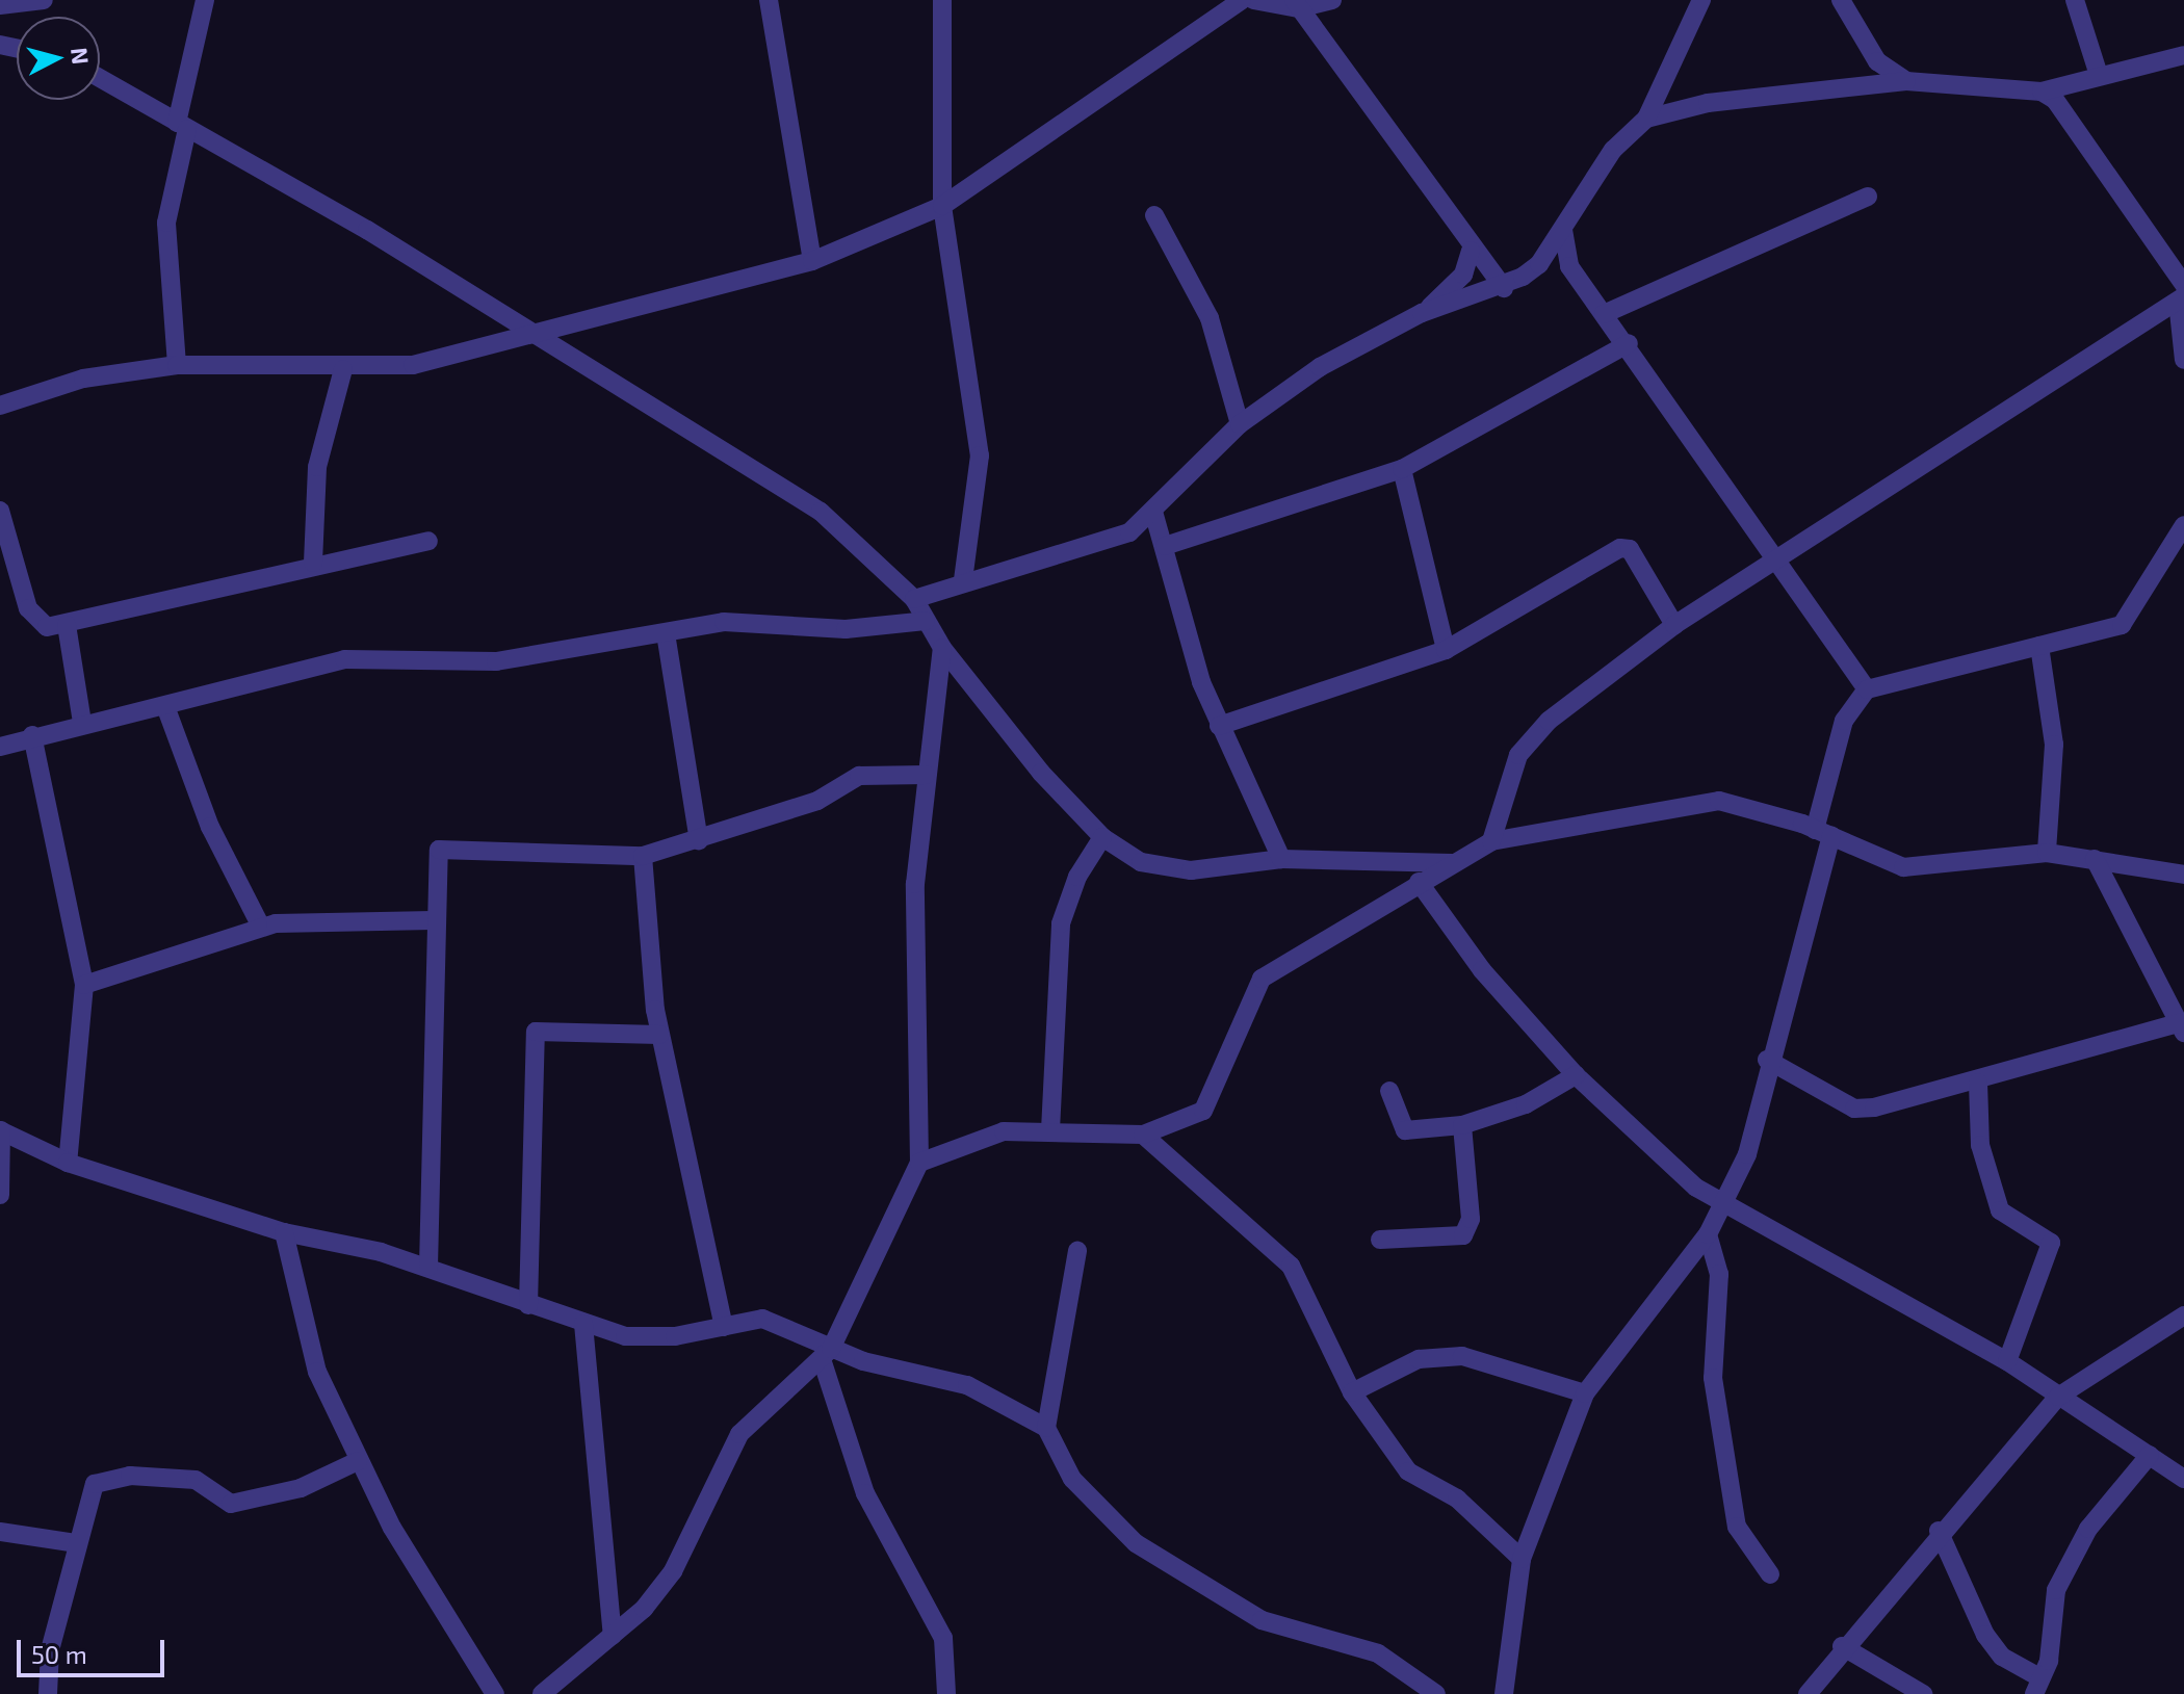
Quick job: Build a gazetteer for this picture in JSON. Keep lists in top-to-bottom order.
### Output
{
  "scale_bar": "50 m",
  "north": "right"
}
